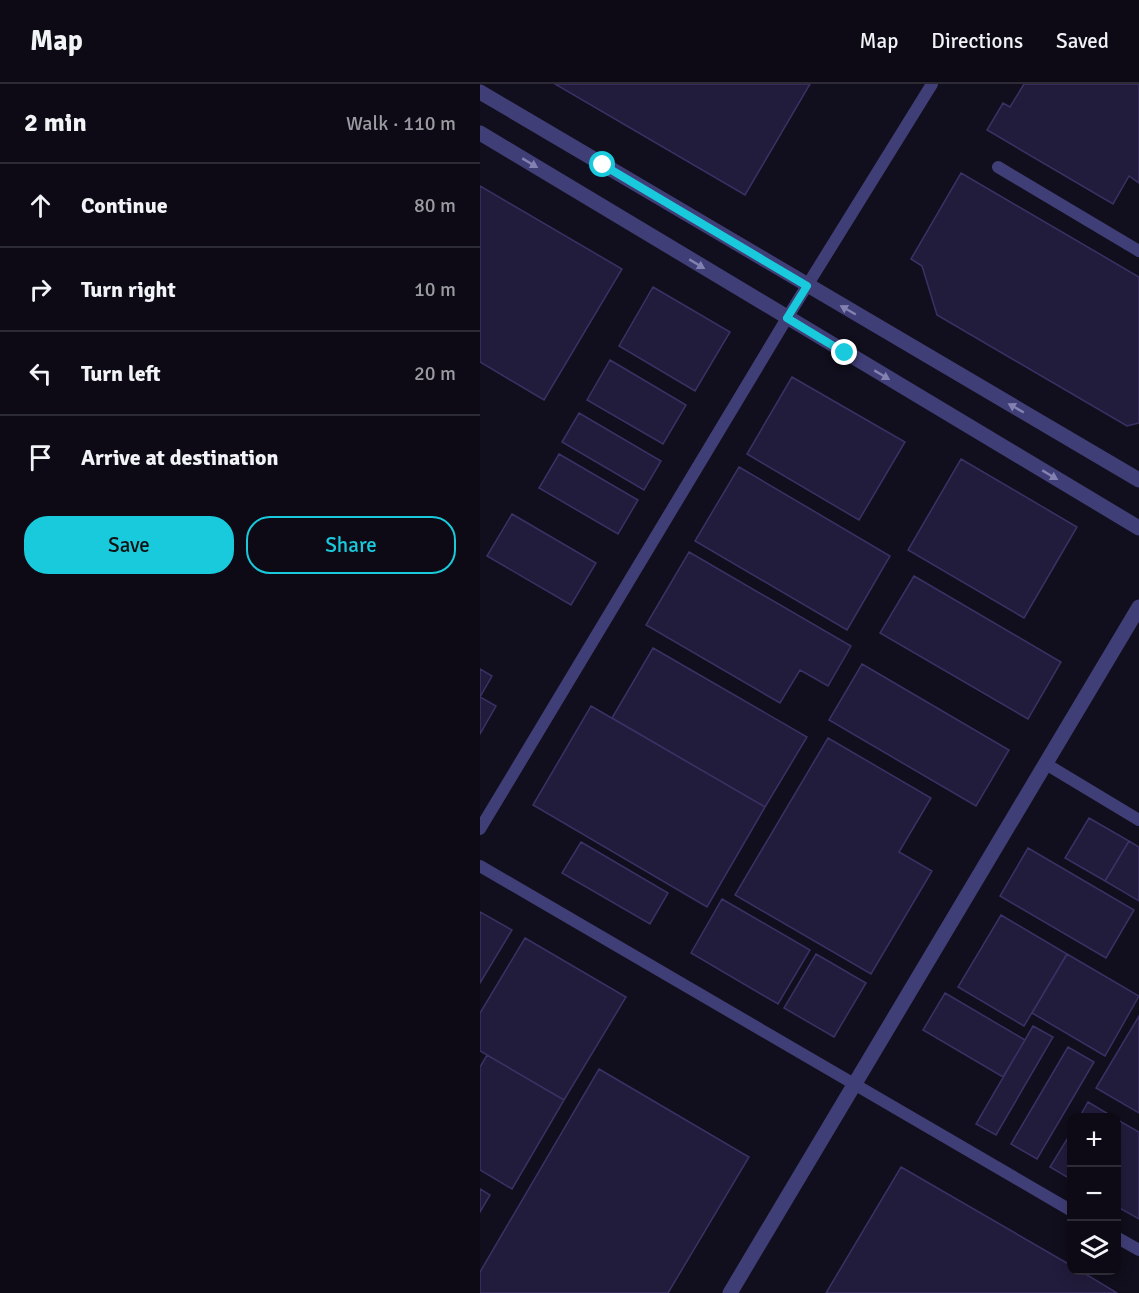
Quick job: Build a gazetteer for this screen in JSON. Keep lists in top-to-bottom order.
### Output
{
  "page": {
    "header": "Map",
    "nav": ["Map", "Directions", "Saved"],
    "heading": ["2 min", "Walk · 110 m"],
    "list": [
      ["Continue", "80 m"],
      ["Turn right", "10 m"],
      ["Turn left", "20 m"],
      "Arrive at destination"
    ],
    "buttons": ["Save", "Share"],
    "map_buttons": ["+", "−"]
  }
}
